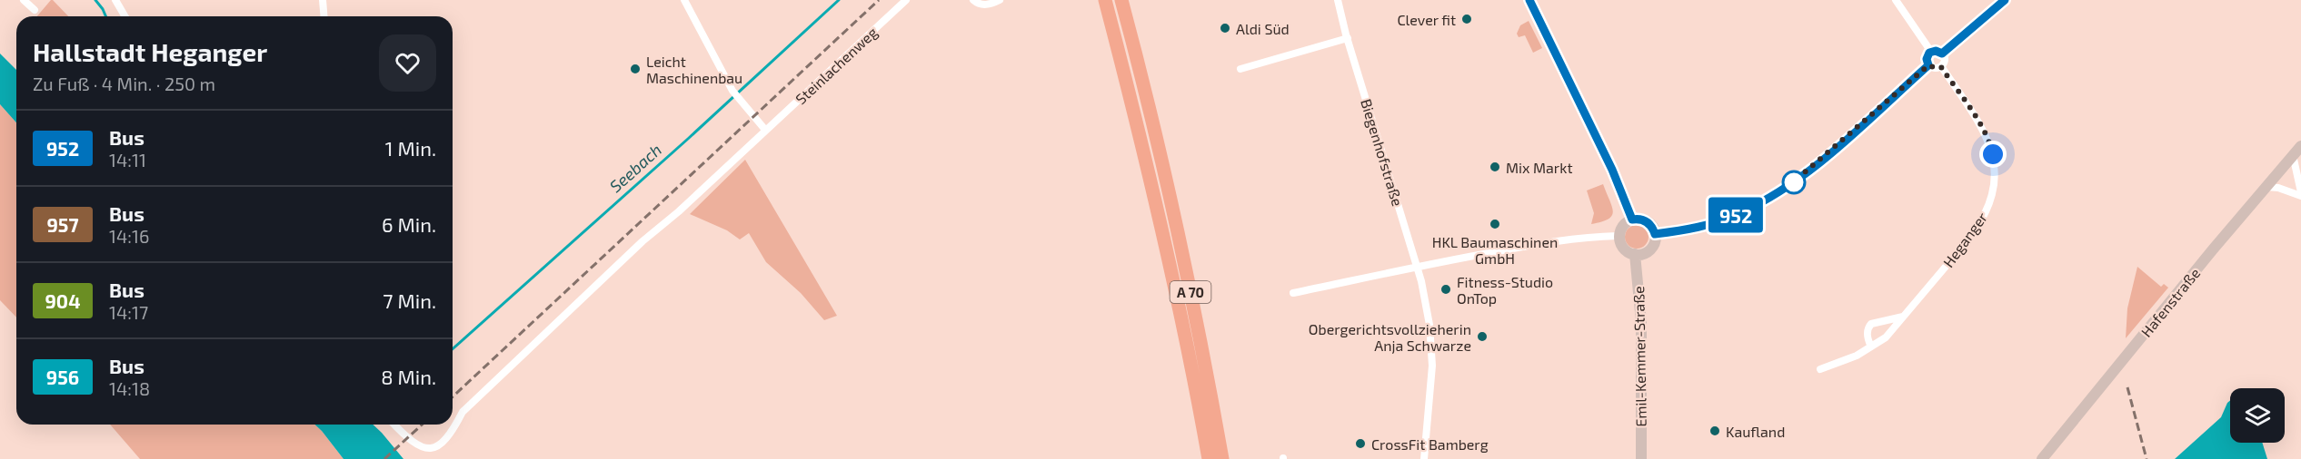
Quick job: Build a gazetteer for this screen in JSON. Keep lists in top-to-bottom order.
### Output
{
  "streets": {
    "highway": ["A 70"],
    "street": [
      "Steinlachenweg",
      "Biegenhofstraße",
      "Heganger",
      "Hafenstraße",
      "Emil-Kemmer-Straße"
    ]
  },
  "water": ["Seebach"],
  "places": [
    "Clever fit",
    "Aldi Süd",
    "Leicht Maschinenbau",
    "Mix Markt",
    "HKL Baumaschinen GmbH",
    "Fitness-Studio OnTop",
    "Obergerichtsvollzieherin Anja Schwarze",
    "Kaufland",
    "CrossFit Bamberg"
  ],
  "lines": ["bus line 952"],
  "page": {
    "on_map": "952",
    "heading": ["Hallstadt Heganger", "Zu Fuß · 4 Min. · 250 m"],
    "list": [
      {
        "mark": "952",
        "name": "Bus",
        "note": "14:11",
        "value": "1 Min."
      },
      {
        "mark": "957",
        "name": "Bus",
        "note": "14:16",
        "value": "6 Min."
      },
      {
        "mark": "904",
        "name": "Bus",
        "note": "14:17",
        "value": "7 Min."
      },
      {
        "mark": "956",
        "name": "Bus",
        "note": "14:18",
        "value": "8 Min."
      }
    ]
  }
}
